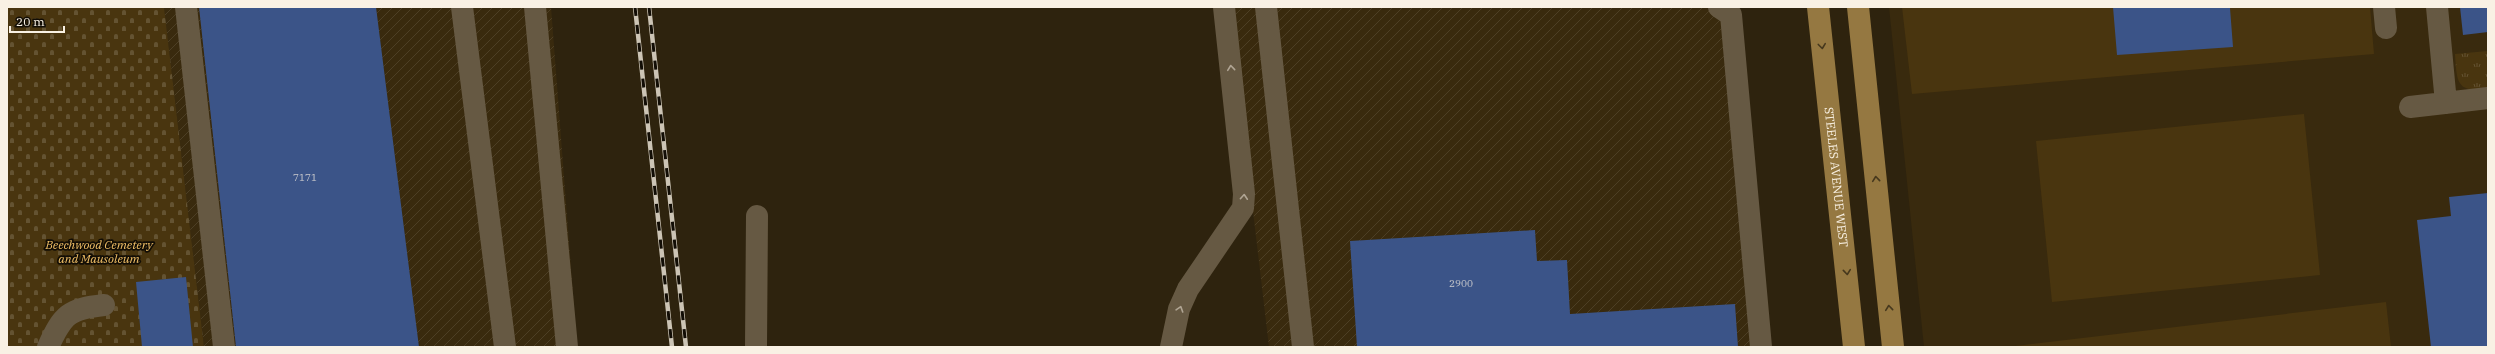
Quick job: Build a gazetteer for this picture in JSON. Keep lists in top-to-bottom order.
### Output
{
  "streets": {
    "main road": ["STEELES AVENUE WEST"]
  },
  "parks": ["Beechwood Cemetery and Mausoleum"],
  "house_numbers": ["7171", "2900"],
  "scale_bar": "20 m"
}
